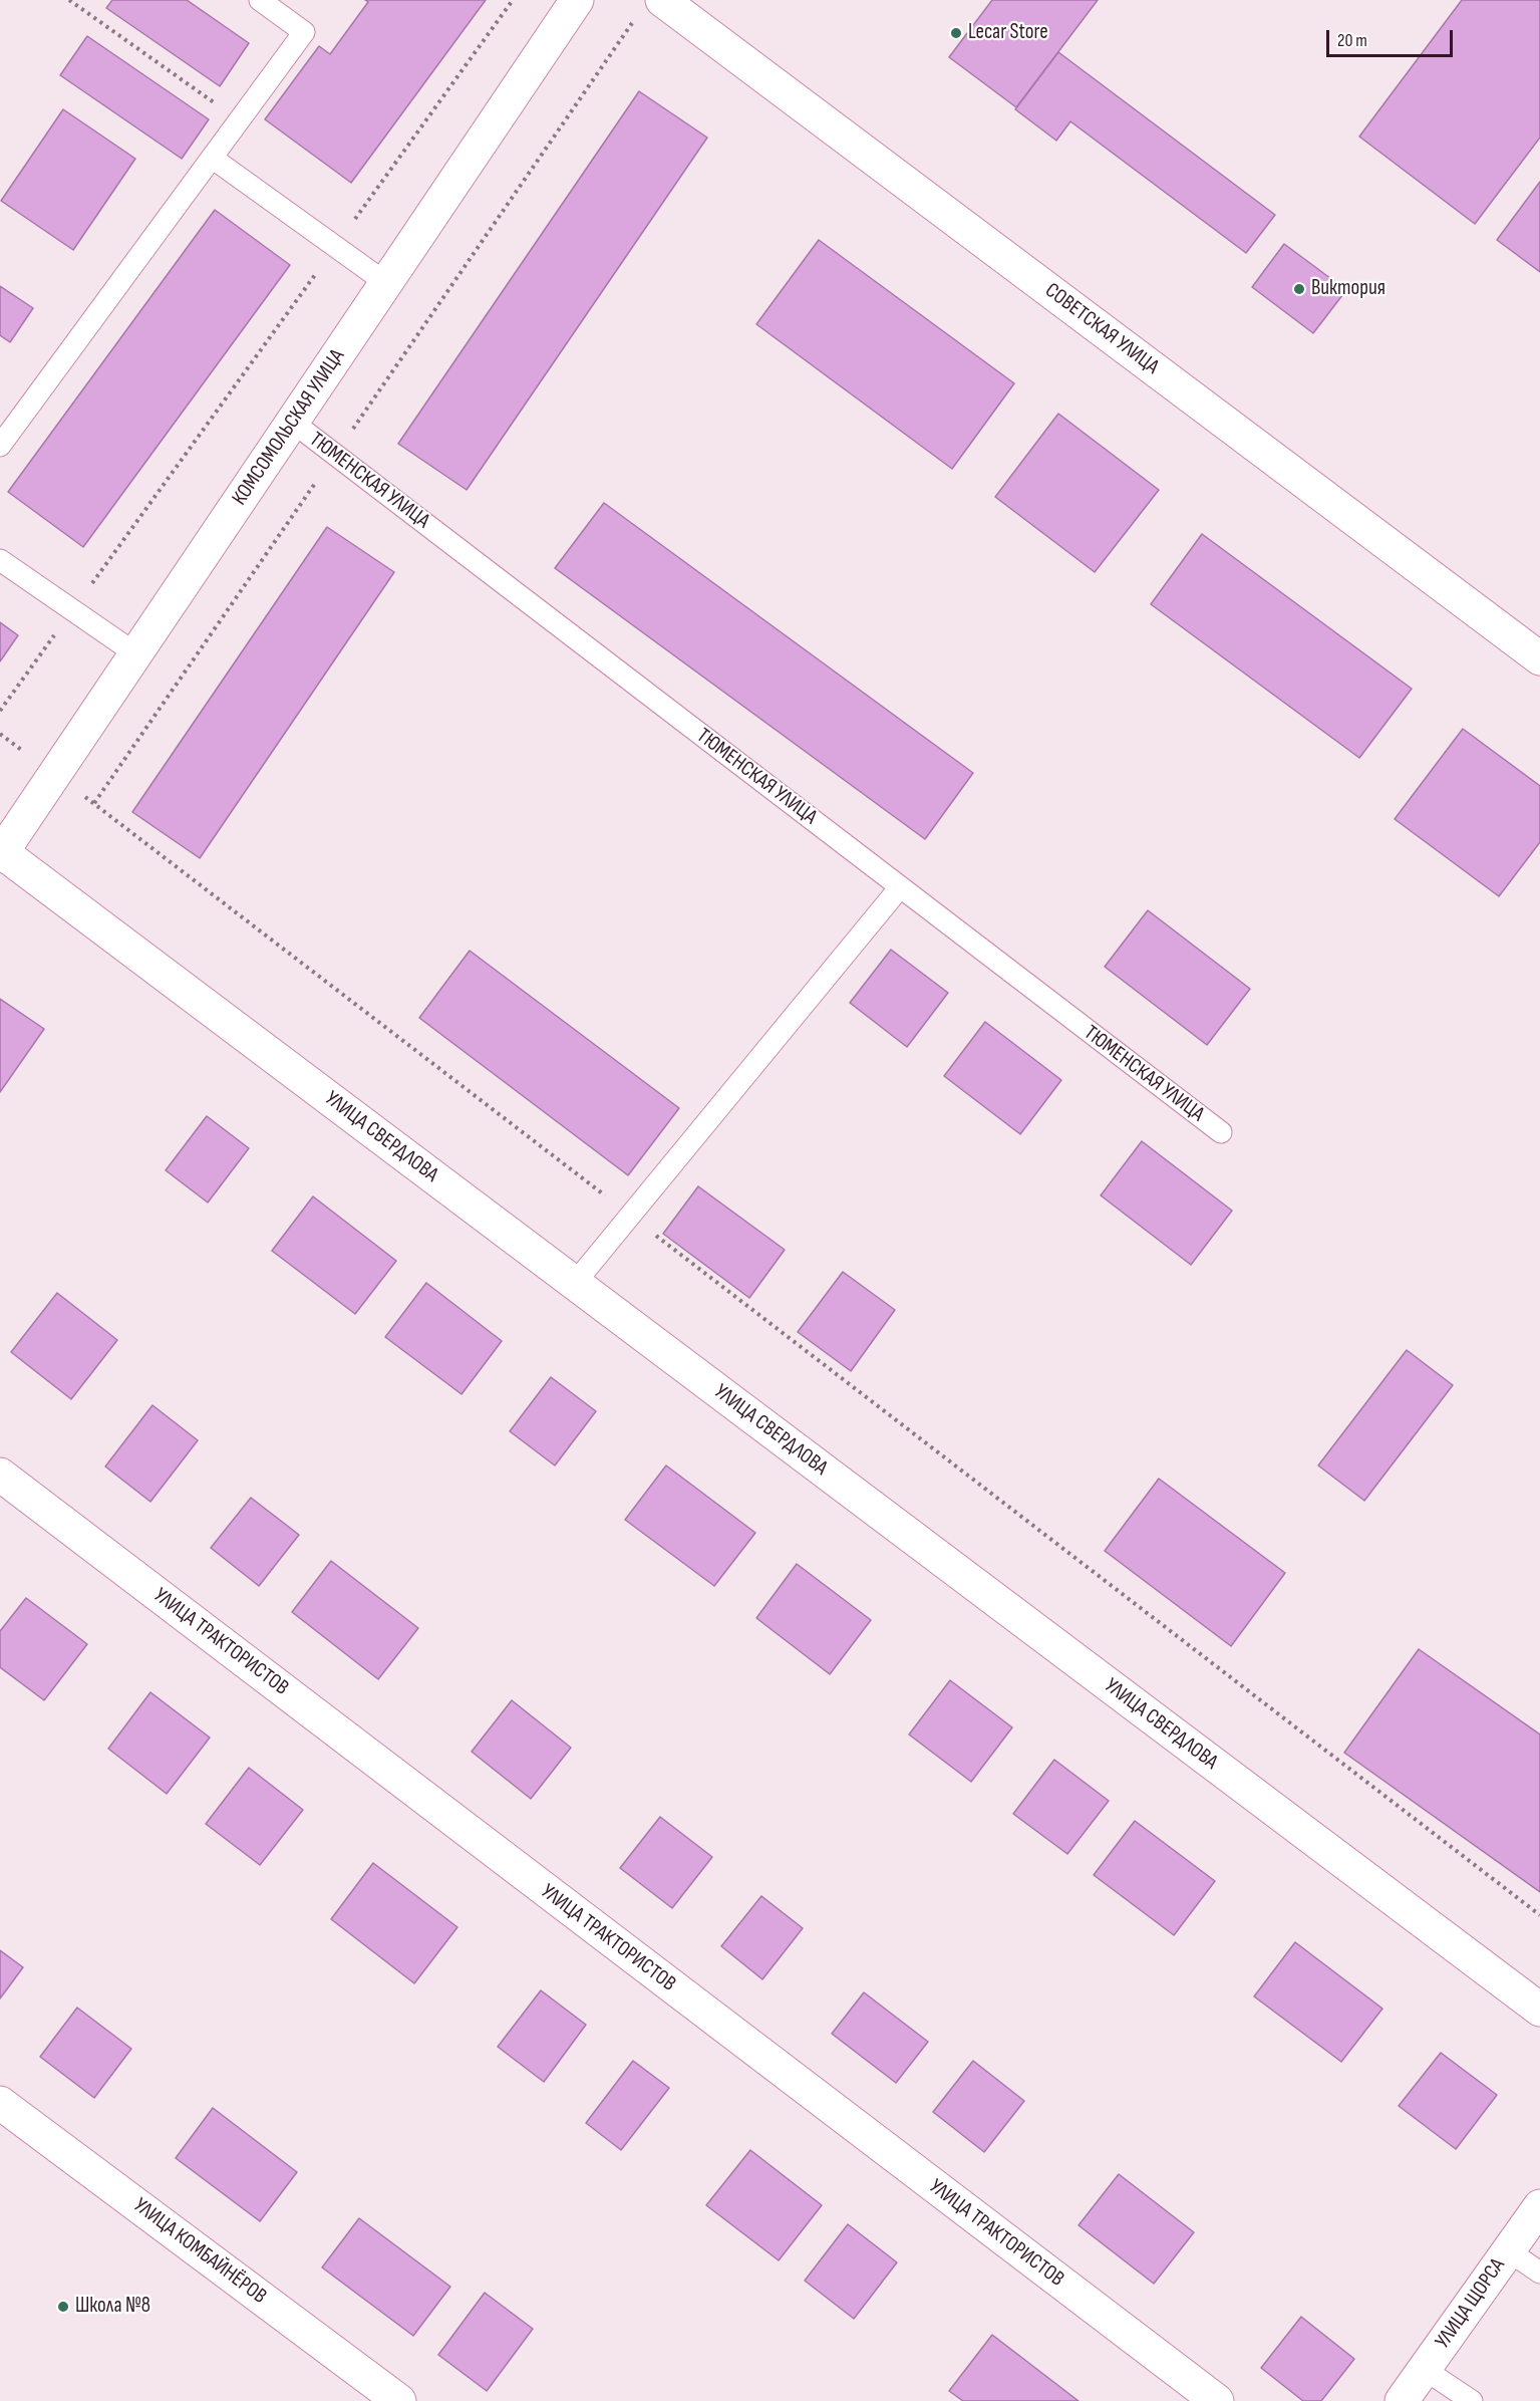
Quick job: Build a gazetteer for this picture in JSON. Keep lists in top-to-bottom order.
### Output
{
  "streets": {
    "street": [
      "СОВЕТСКАЯ УЛИЦА",
      "КОМСОМОЛЬСКАЯ УЛИЦА",
      "УЛИЦА СВЕРДЛОВА",
      "УЛИЦА ТРАКТОРИСТОВ",
      "УЛИЦА КОМБАЙНЁРОВ",
      "УЛИЦА ЩОРСА"
    ],
    "lane": ["ТЮМЕНСКАЯ УЛИЦА"]
  },
  "crossings": [
    ["КОМСОМОЛЬСКАЯ УЛИЦА", "ТЮМЕНСКАЯ УЛИЦА"],
    ["КОМСОМОЛЬСКАЯ УЛИЦА", "УЛИЦА СВЕРДЛОВА"]
  ],
  "places": ["Lecar Store", "Виктория", "Школа №8"],
  "scale_bar": "20 m"
}
